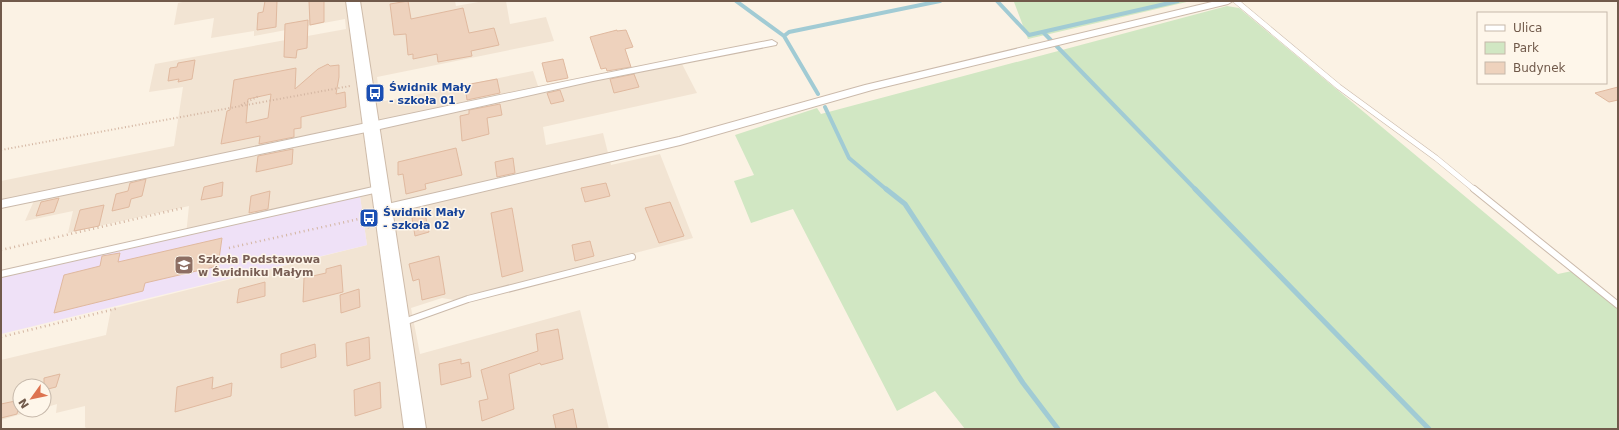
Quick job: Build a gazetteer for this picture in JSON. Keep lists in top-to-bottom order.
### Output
{
  "places": {
    "bus stop": ["Świdnik Mały - szkoła 01", "Świdnik Mały - szkoła 02"],
    "school or university": ["Szkoła Podstawowa w Świdniku Małym"]
  },
  "legend": ["Ulica", "Park", "Budynek"],
  "north": "bottom left"
}
